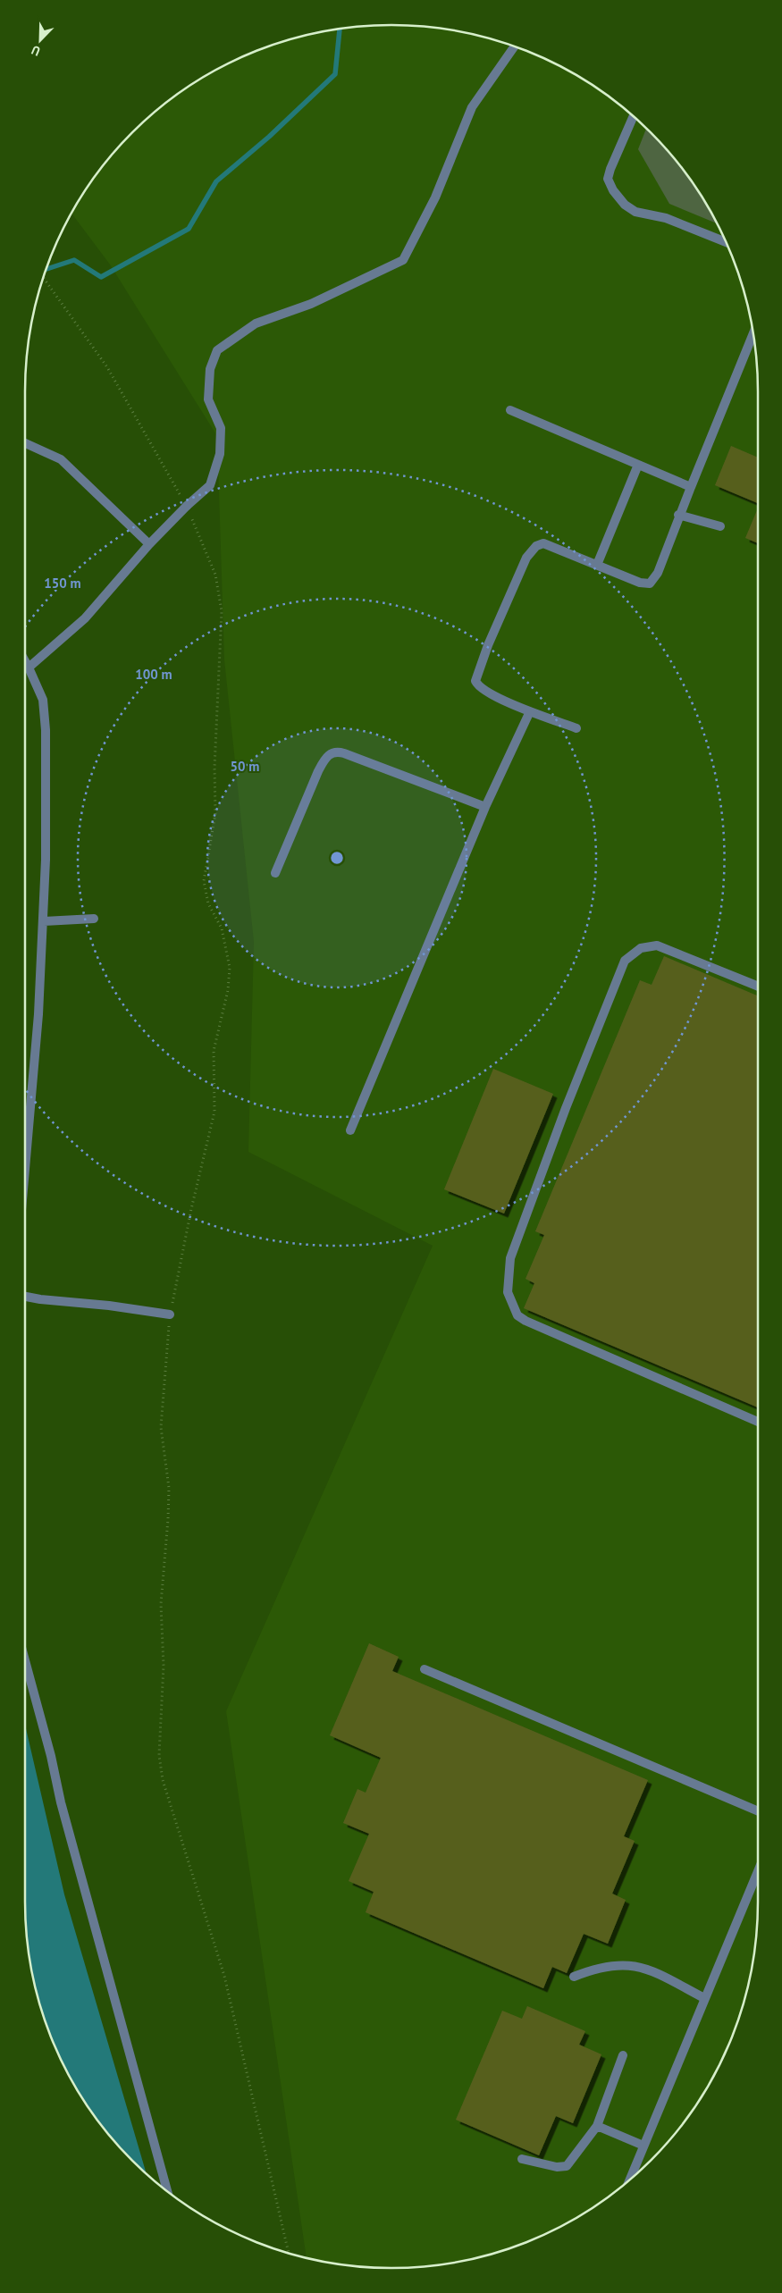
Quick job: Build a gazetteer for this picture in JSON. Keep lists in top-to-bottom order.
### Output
{
  "north": "bottom left",
  "rings": ["150 m", "100 m", "50 m"]
}
